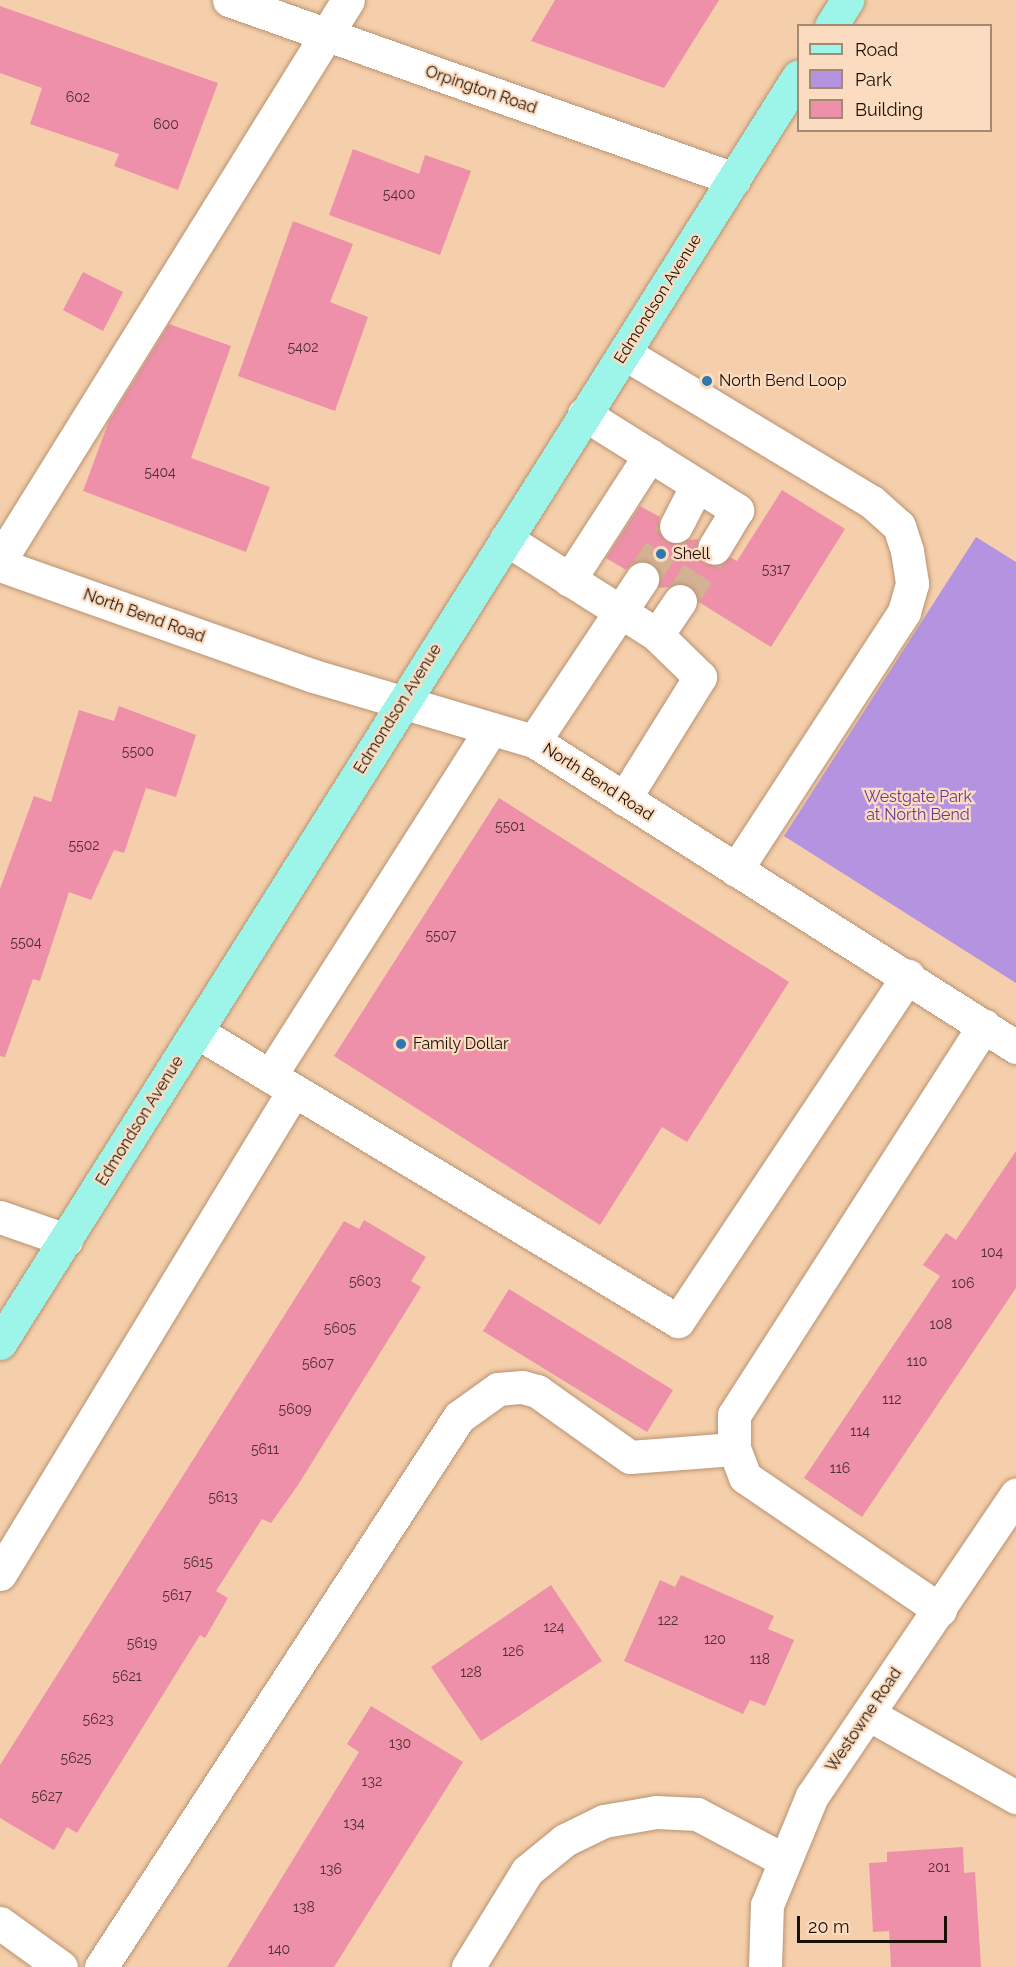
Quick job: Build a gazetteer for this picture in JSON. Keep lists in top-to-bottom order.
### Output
{
  "streets": {
    "main road": ["Edmondson Avenue"],
    "street": ["Orpington Road", "North Bend Road", "Westowne Road"]
  },
  "crossings": [
    ["Orpington Road", "Edmondson Avenue"],
    ["Edmondson Avenue", "North Bend Road"]
  ],
  "parks": ["Westgate Park at North Bend"],
  "places": ["North Bend Loop", "Shell", "Family Dollar"],
  "house_numbers": [
    "602",
    "600",
    "5400",
    "5402",
    "5404",
    "5317",
    "5500",
    "5501",
    "5502",
    "5507",
    "5504",
    "104",
    "5603",
    "106",
    "108",
    "5605",
    "110",
    "5607",
    "112",
    "5609",
    "114",
    "5611",
    "116",
    "5613",
    "5615",
    "5617",
    "122",
    "124",
    "120",
    "5619",
    "126",
    "118",
    "128",
    "5621",
    "5623",
    "130",
    "5625",
    "132",
    "5627",
    "134",
    "201",
    "136",
    "138",
    "140"
  ],
  "legend": ["Road", "Park", "Building"],
  "scale_bar": "20 m"
}
